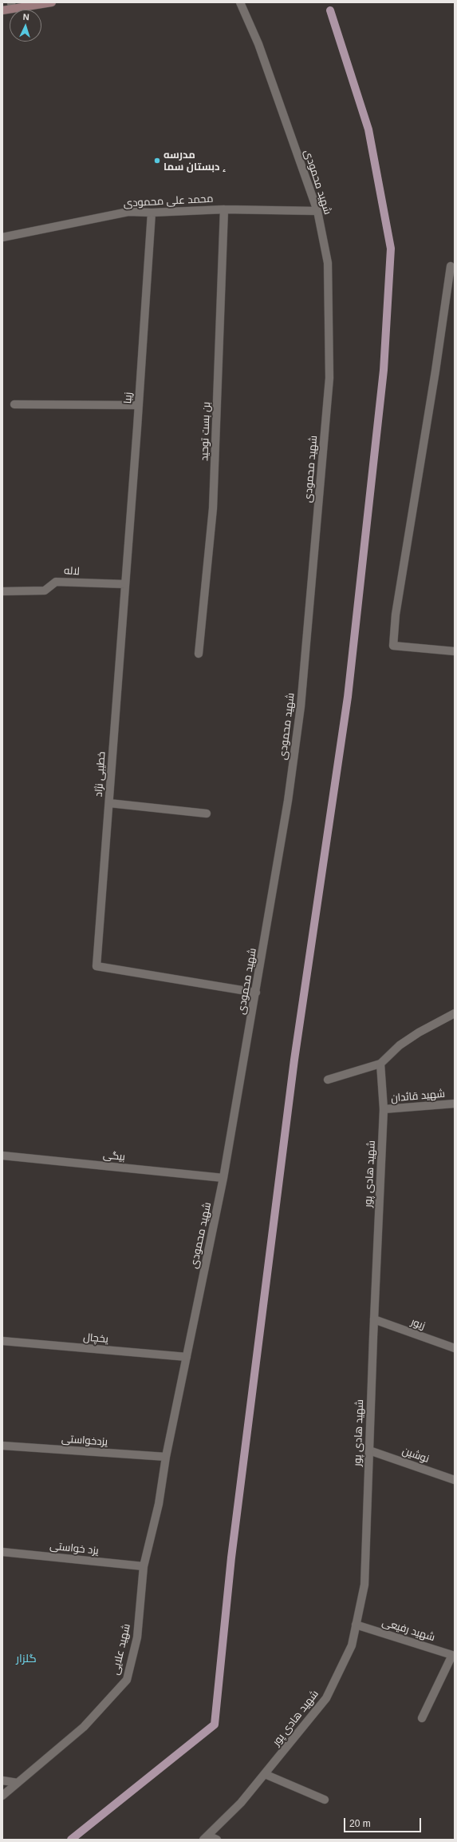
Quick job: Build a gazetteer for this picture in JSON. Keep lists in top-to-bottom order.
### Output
{
  "streets": {
    "street": [
      "شهید محمودی",
      "محمد علی محمودی",
      "زیبا",
      "بن بست توحید",
      "لاله",
      "خطیبی نژاد",
      "شهید قائدان",
      "بیگی",
      "شهید هادی پور",
      "زیور",
      "یخچال",
      "یزدخواستی",
      "نوشین",
      "یزد خواستی",
      "شهید رفیعی",
      "شهید علایی"
    ]
  },
  "crossings": [
    ["شهید محمودی", "محمد علی محمودی"],
    ["شهید محمودی", "خطیبی نژاد"],
    ["شهید محمودی", "بیگی"],
    ["شهید محمودی", "یخچال"],
    ["شهید محمودی", "یزدخواستی"],
    ["شهید محمودی", "شهید علایی"],
    ["محمد علی محمودی", "زیبا"],
    ["محمد علی محمودی", "بن بست توحید"],
    ["زیبا", "لاله"],
    ["زیبا", "خطیبی نژاد"],
    ["لاله", "خطیبی نژاد"],
    ["شهید قائدان", "شهید هادی پور"],
    ["شهید هادی پور", "زیور"],
    ["شهید هادی پور", "نوشین"],
    ["شهید هادی پور", "شهید رفیعی"],
    ["یزدخواستی", "شهید علایی"],
    ["یزد خواستی", "شهید علایی"]
  ],
  "districts": ["گلزار"],
  "places": ["مدرسه دبستان سما ٕ"],
  "scale_bar": "20 m",
  "north": "top"
}
